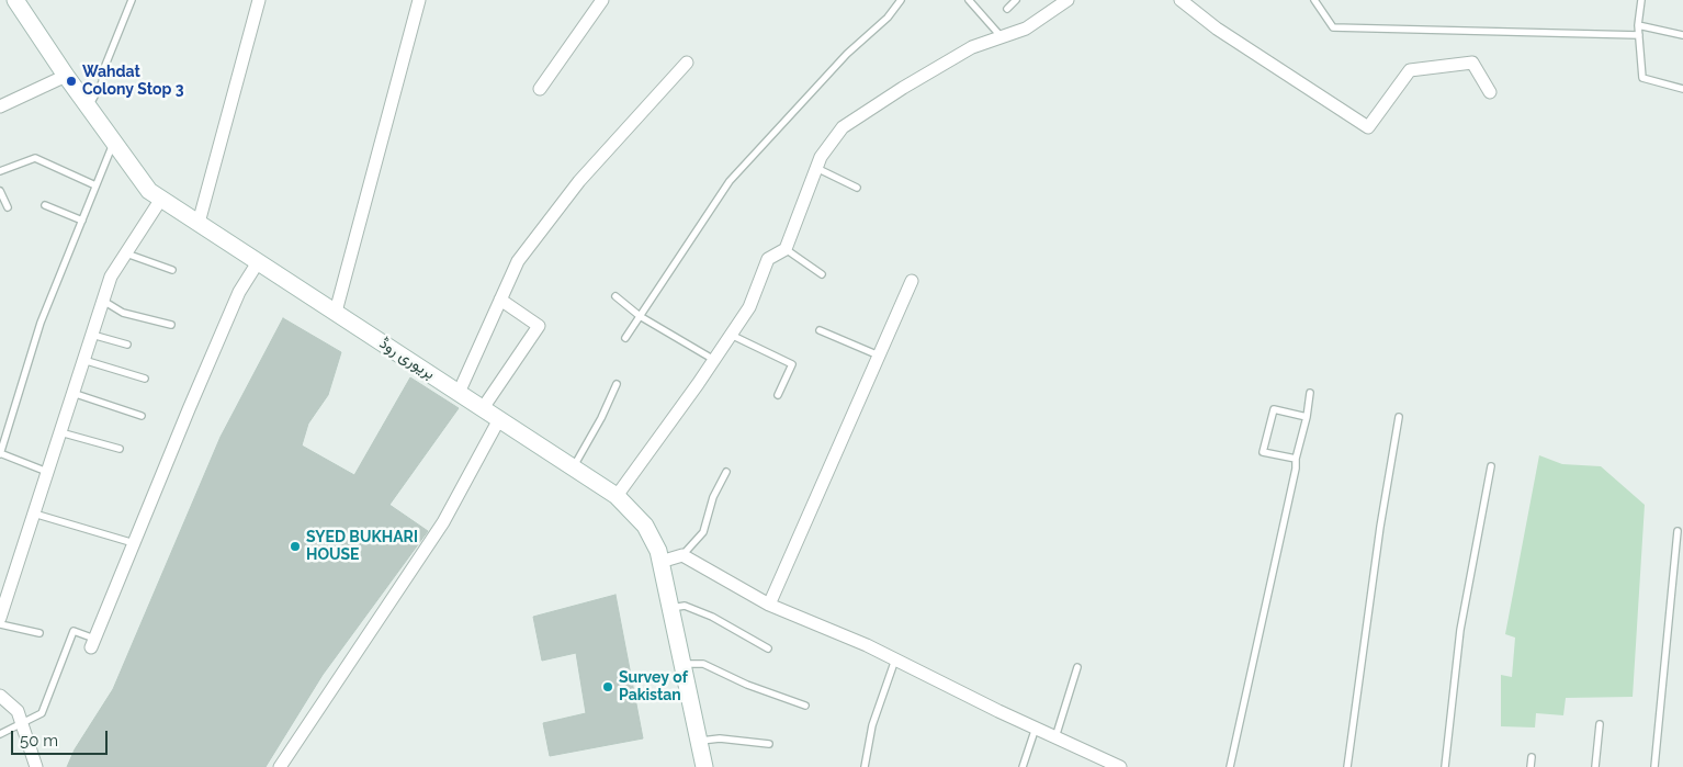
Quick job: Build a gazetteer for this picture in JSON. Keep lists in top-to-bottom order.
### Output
{
  "streets": {
    "main road": ["بریوری روڈ"]
  },
  "places": ["Wahdat Colony Stop 3", "SYED BUKHARI HOUSE", "Survey of Pakistan"],
  "scale_bar": "50 m"
}
